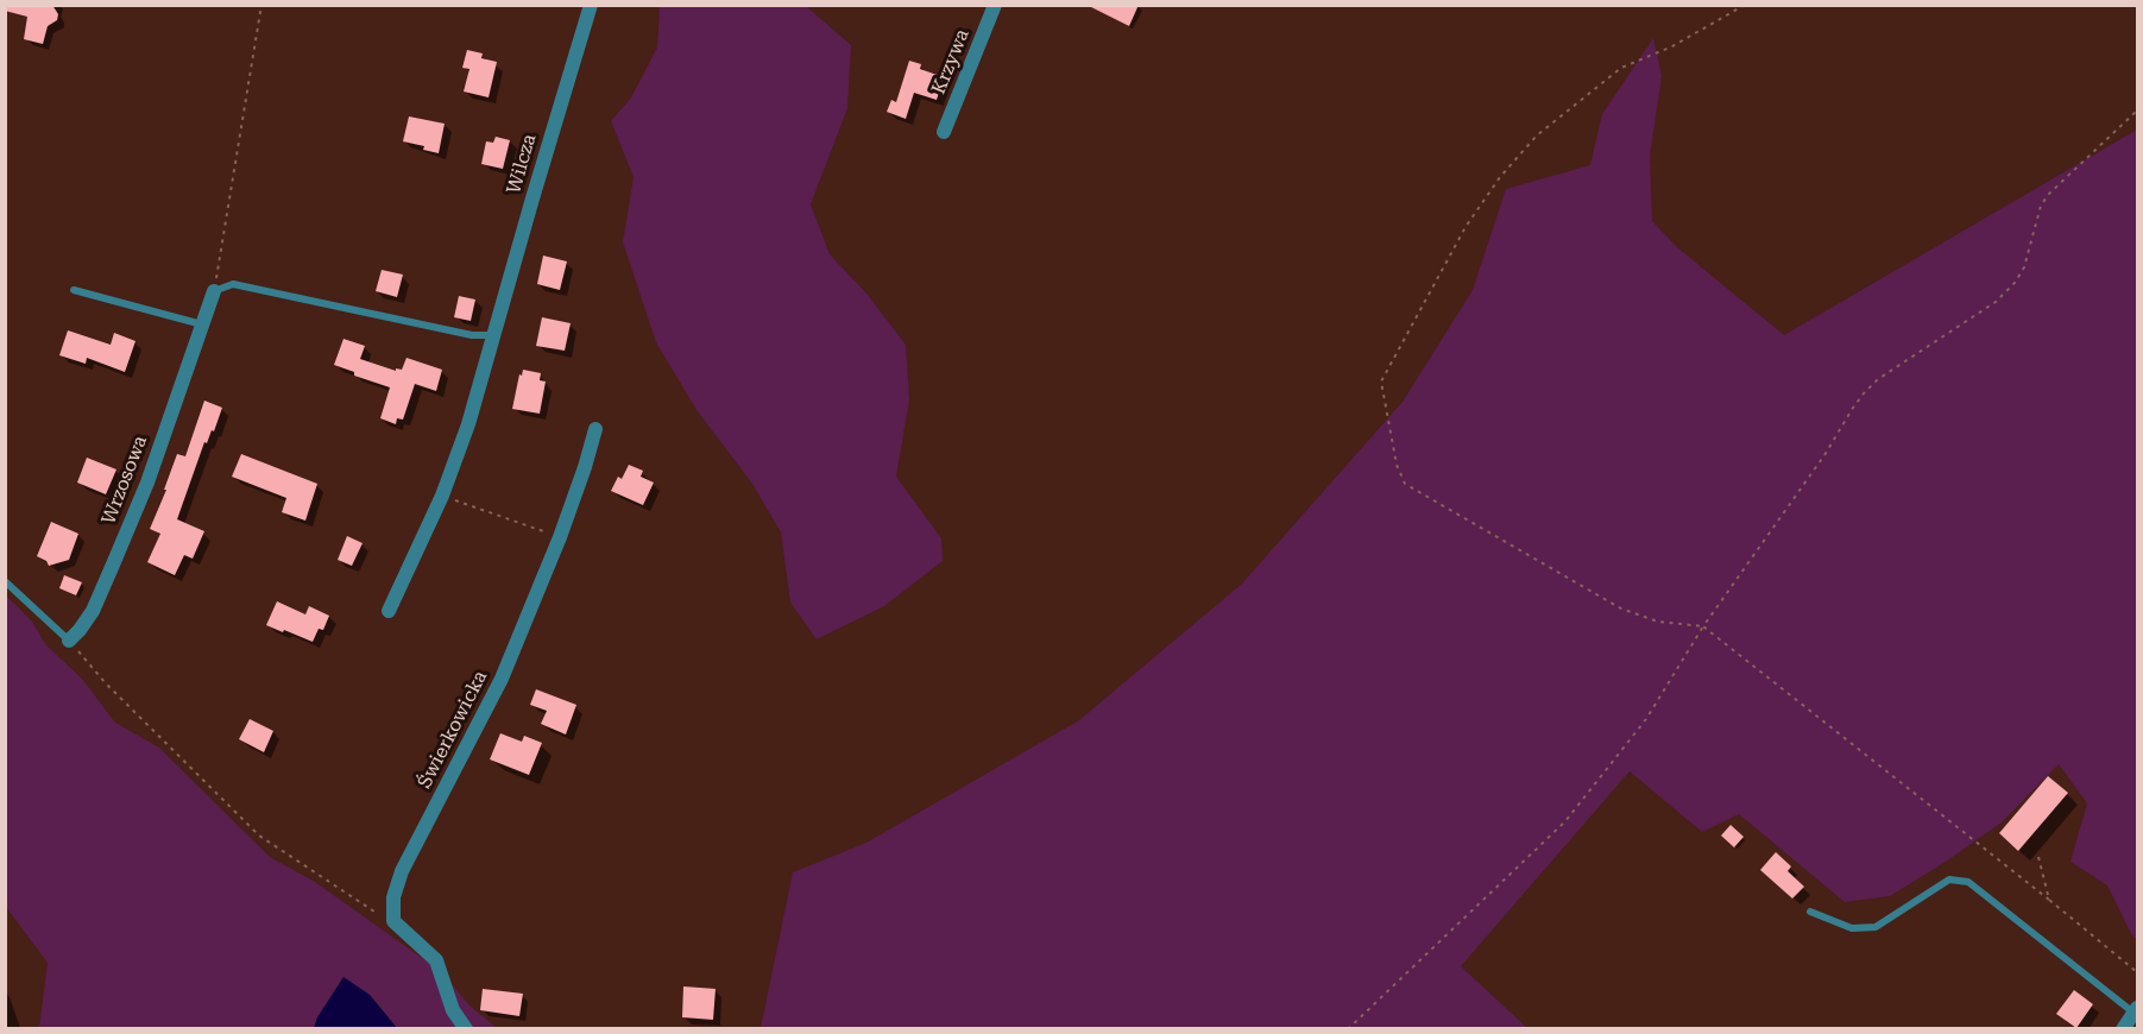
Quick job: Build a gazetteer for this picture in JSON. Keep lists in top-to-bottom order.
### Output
{
  "streets": {
    "street": [
      "Krzywa",
      "Wilcza",
      "Wrzosowa",
      "Świerkowicka"
    ]
  }
}
